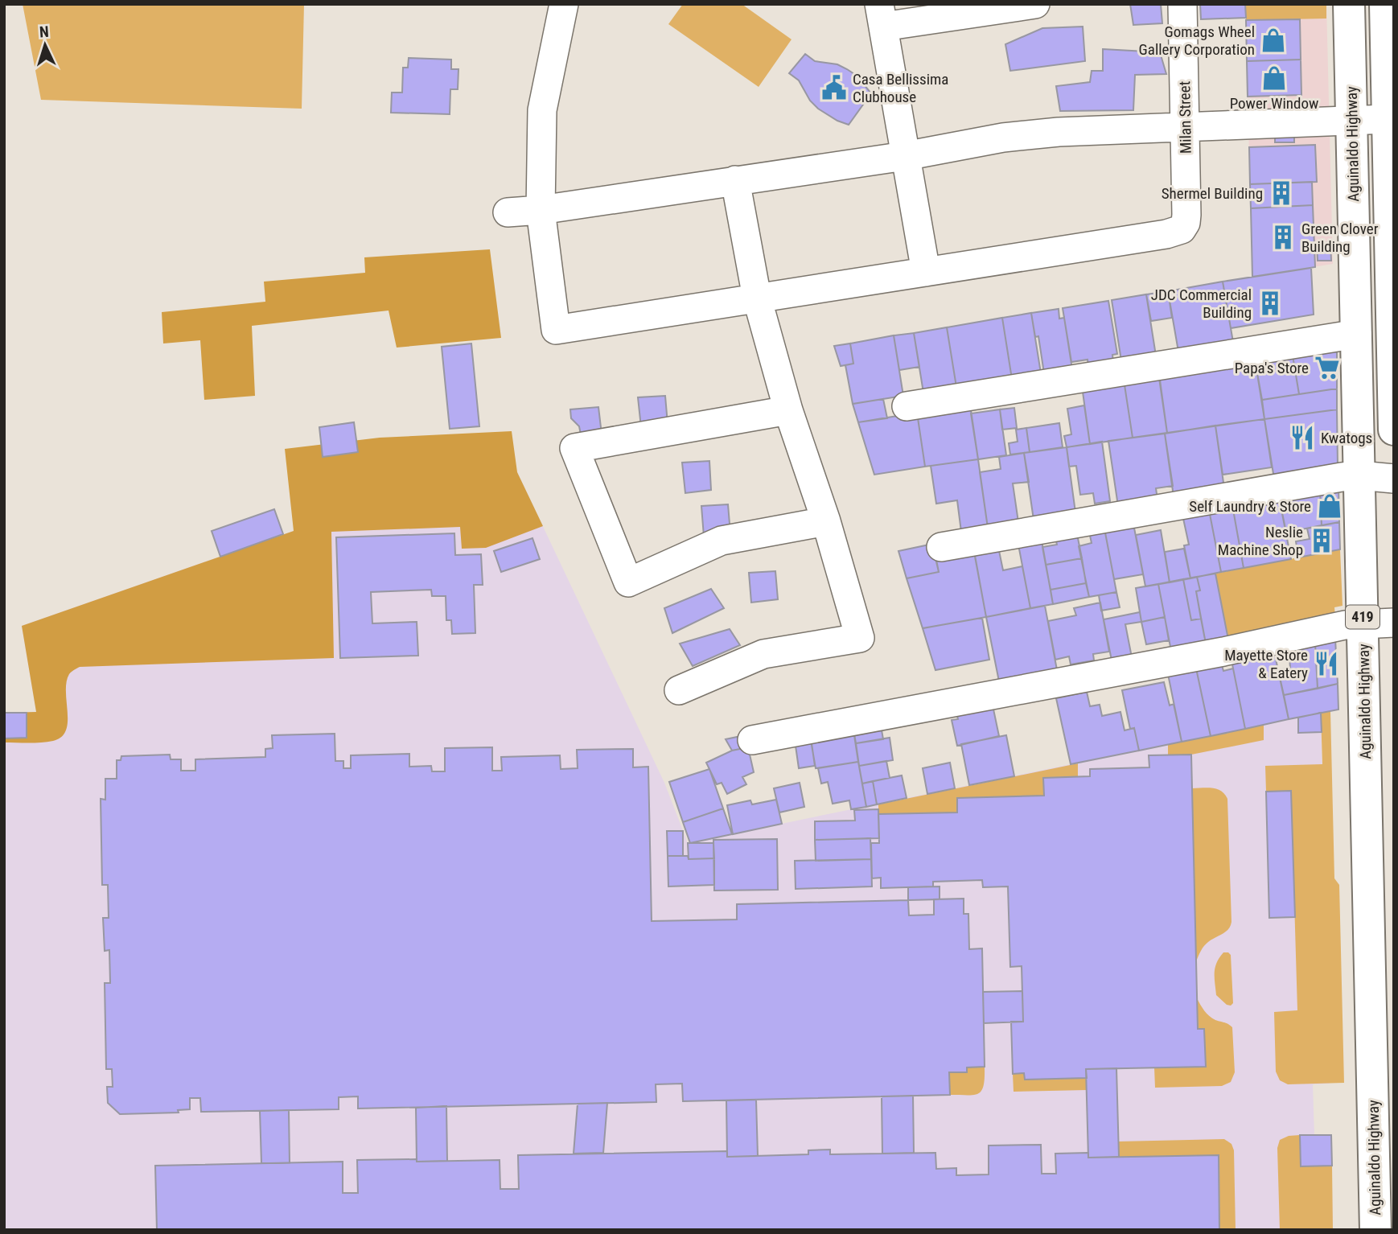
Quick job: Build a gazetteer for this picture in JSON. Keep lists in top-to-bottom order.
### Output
{
  "streets": {
    "highway": ["Aguinaldo Highway", "419"],
    "street": ["Milan Street"]
  },
  "places": {
    "shop": ["Gomags Wheel Gallery Corporation", "Power Window", "Self Laundry & Store"],
    "public building": ["Casa Bellissima Clubhouse"],
    "building": [
      "Shermel Building",
      "Green Clover Building",
      "JDC Commercial Building",
      "Neslie Machine Shop"
    ],
    "supermarket": ["Papa's Store"],
    "restaurant": ["Kwatogs", "Mayette Store & Eatery"]
  },
  "north": "top"
}
